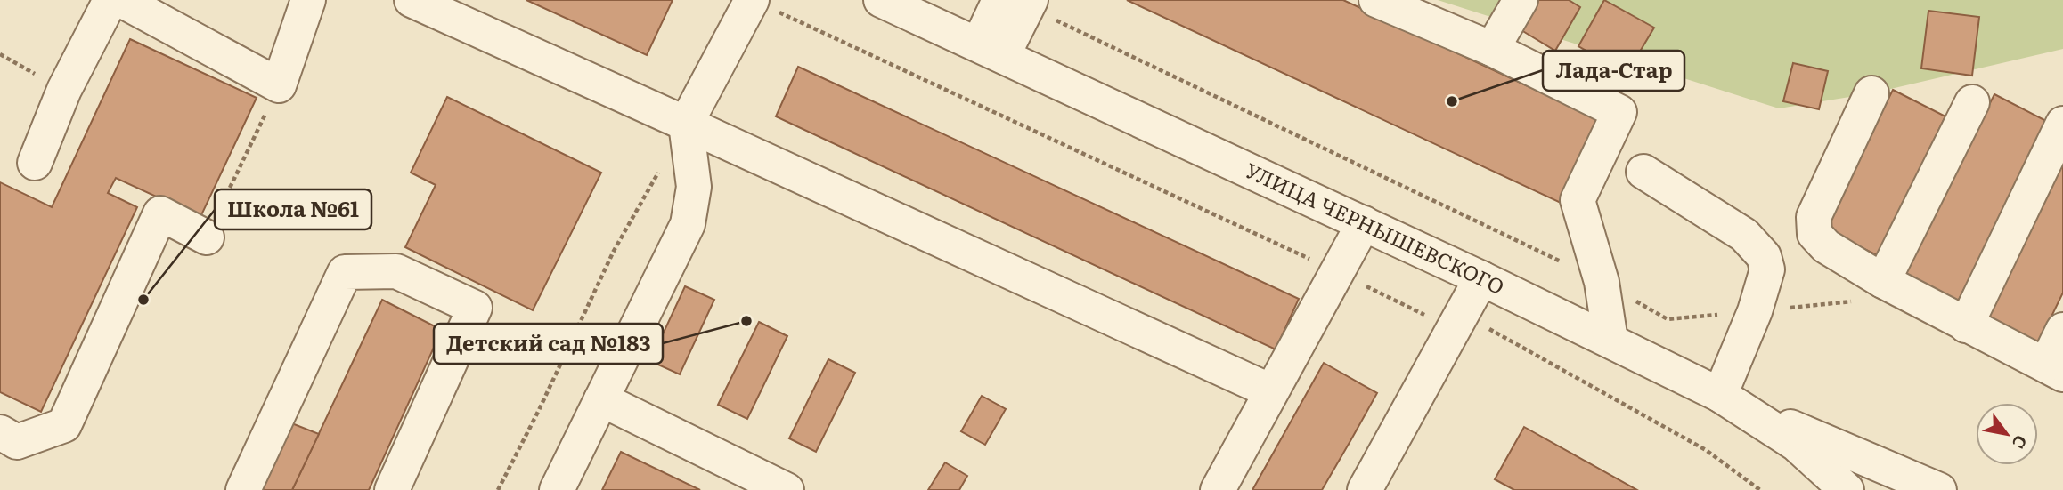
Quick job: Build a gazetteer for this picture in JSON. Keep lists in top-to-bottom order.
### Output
{
  "streets": {
    "street": ["УЛИЦА ЧЕРНЫШЕВСКОГО"]
  },
  "places": ["Лада-Стар", "Школа №61", "Детский сад №183"],
  "north": "bottom right"
}
